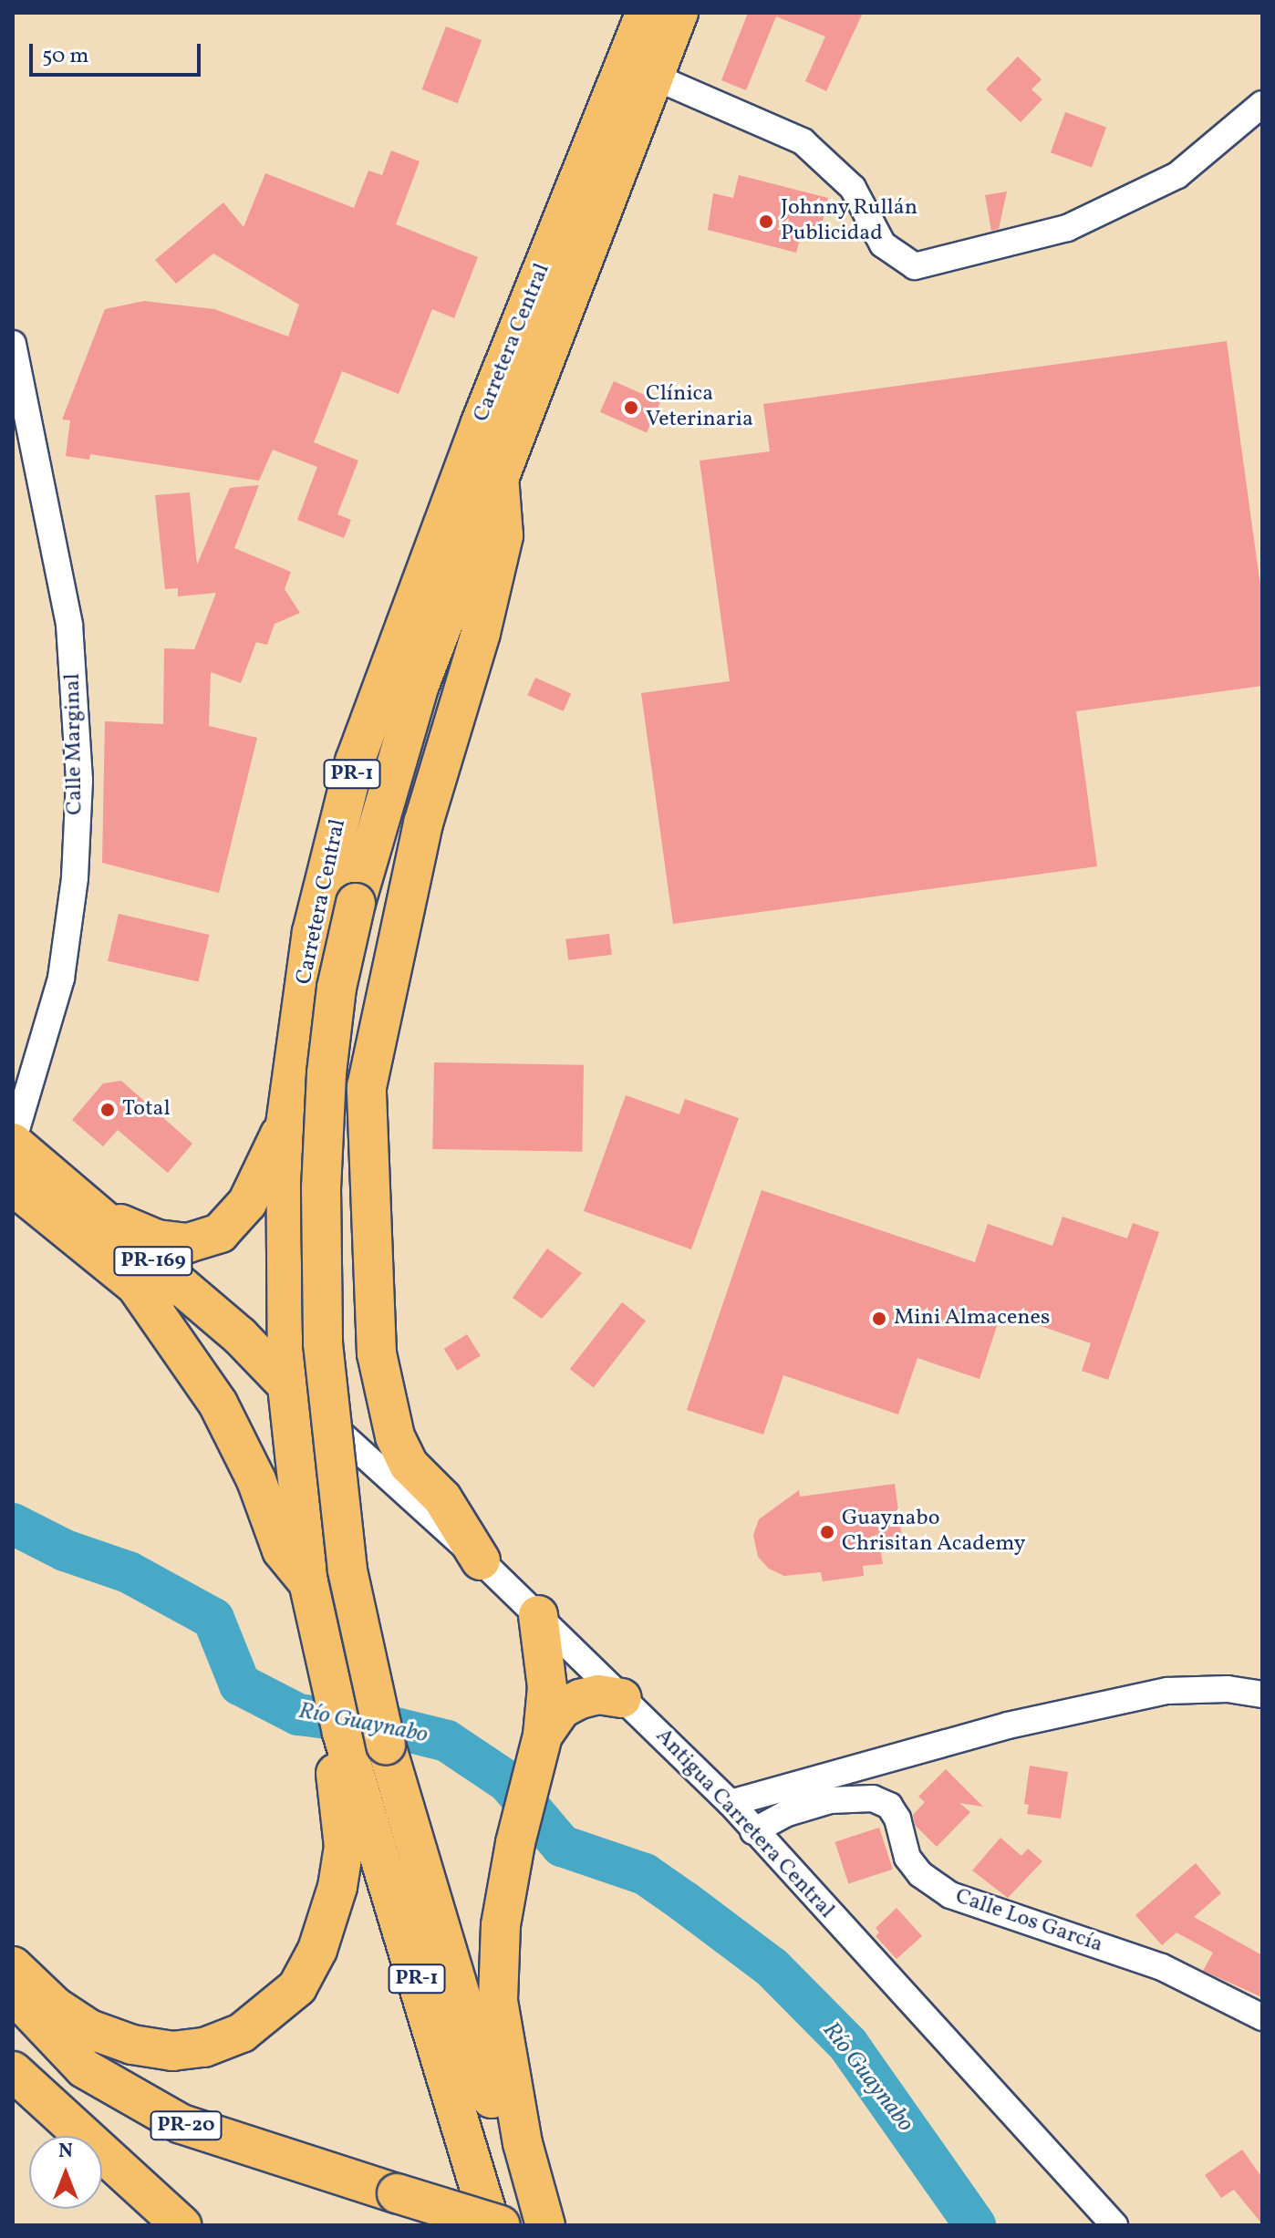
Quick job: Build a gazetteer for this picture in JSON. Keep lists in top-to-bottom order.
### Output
{
  "streets": {
    "highway": [
      "Carretera Central",
      "PR-1",
      "PR-169",
      "PR-20"
    ],
    "street": ["Calle Marginal", "Antigua Carretera Central", "Calle Los García"]
  },
  "crossings": [
    ["Carretera Central", "PR-1"],
    ["Carretera Central", "PR-169"],
    ["Carretera Central", "Antigua Carretera Central"],
    ["Calle Marginal", "PR-169"],
    ["PR-169", "Antigua Carretera Central"],
    ["Antigua Carretera Central", "Calle Los García"]
  ],
  "water": ["Río Guaynabo"],
  "places": [
    "Johnny Rullán Publicidad",
    "Clínica Veterinaria",
    "Total",
    "Mini Almacenes",
    "Guaynabo Chrisitan Academy"
  ],
  "scale_bar": "50 m",
  "north": "top"
}
